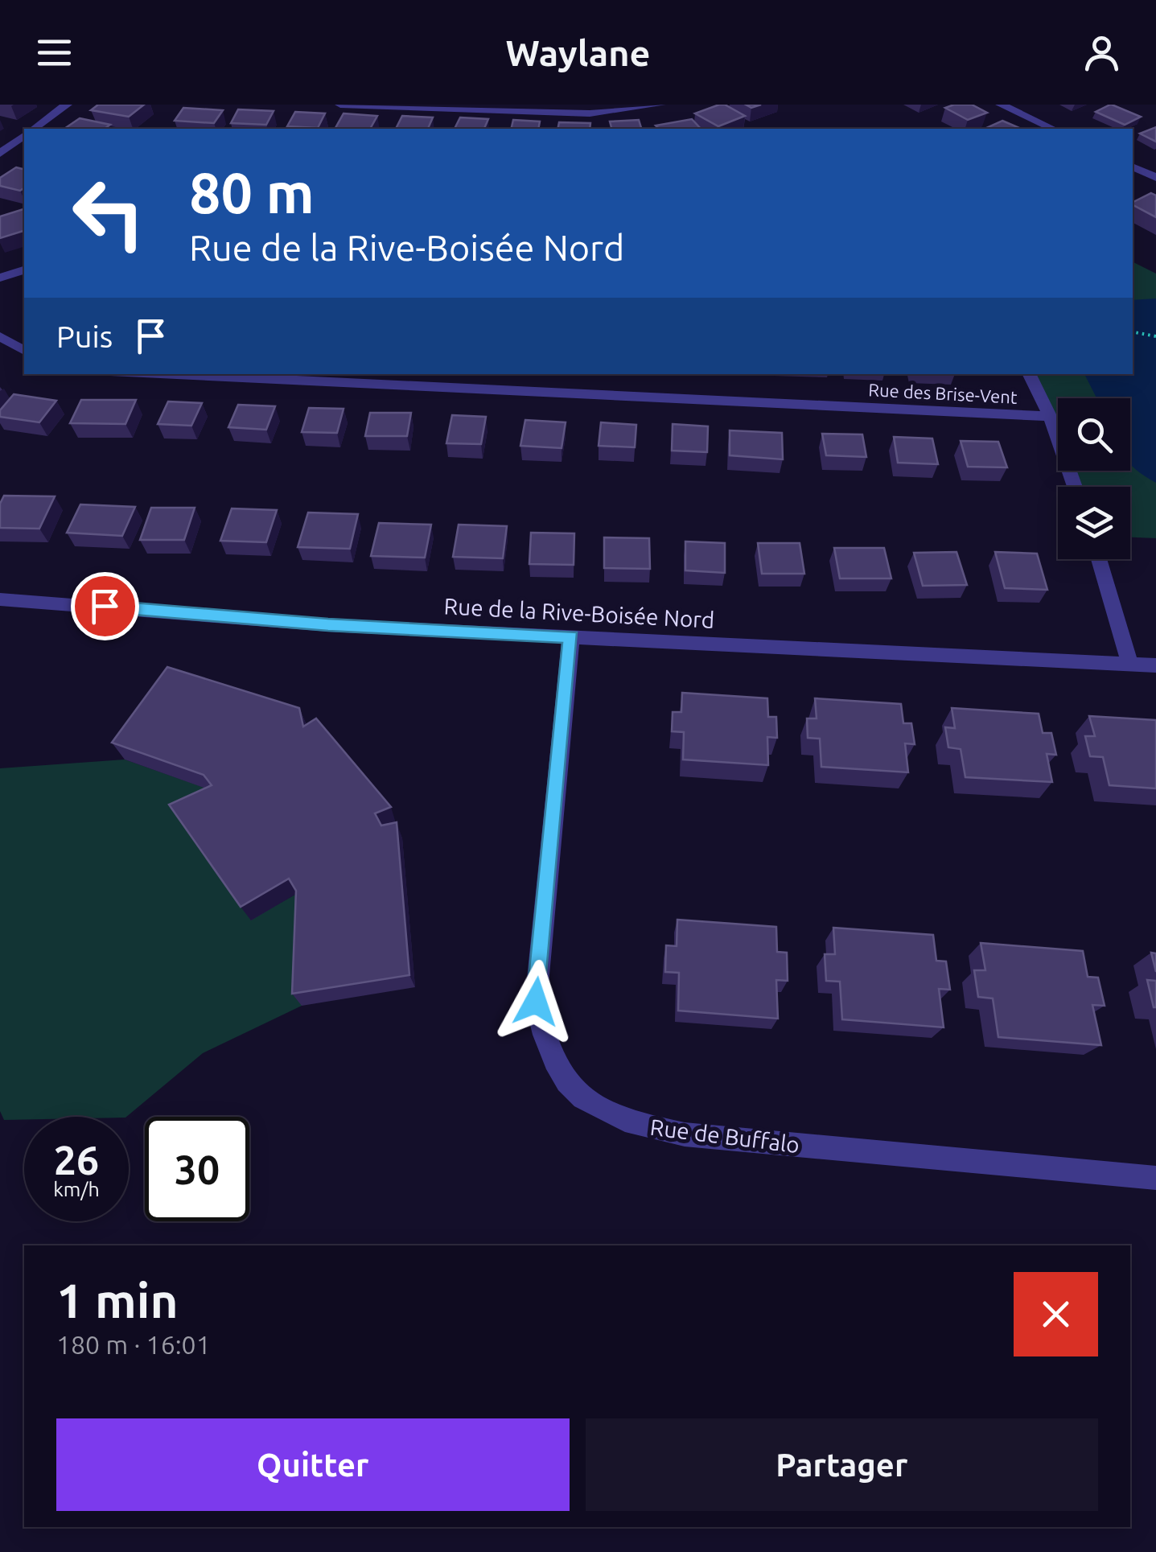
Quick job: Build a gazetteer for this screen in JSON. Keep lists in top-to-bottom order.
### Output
{
  "streets": {
    "street": ["Rue des Brise-Vent", "Rue de la Rive-Boisée Nord", "Rue de Buffalo"]
  },
  "crossings": [
    ["Rue de la Rive-Boisée Nord", "Rue de Buffalo"]
  ],
  "page": {
    "header": "Waylane",
    "turn": ["80 m", "Rue de la Rive-Boisée Nord"],
    "then": "Puis",
    "speed": "26 km/h",
    "limit": "30",
    "heading": ["1 min", "180 m · 16:01"],
    "buttons": ["Quitter", "Partager"]
  }
}
